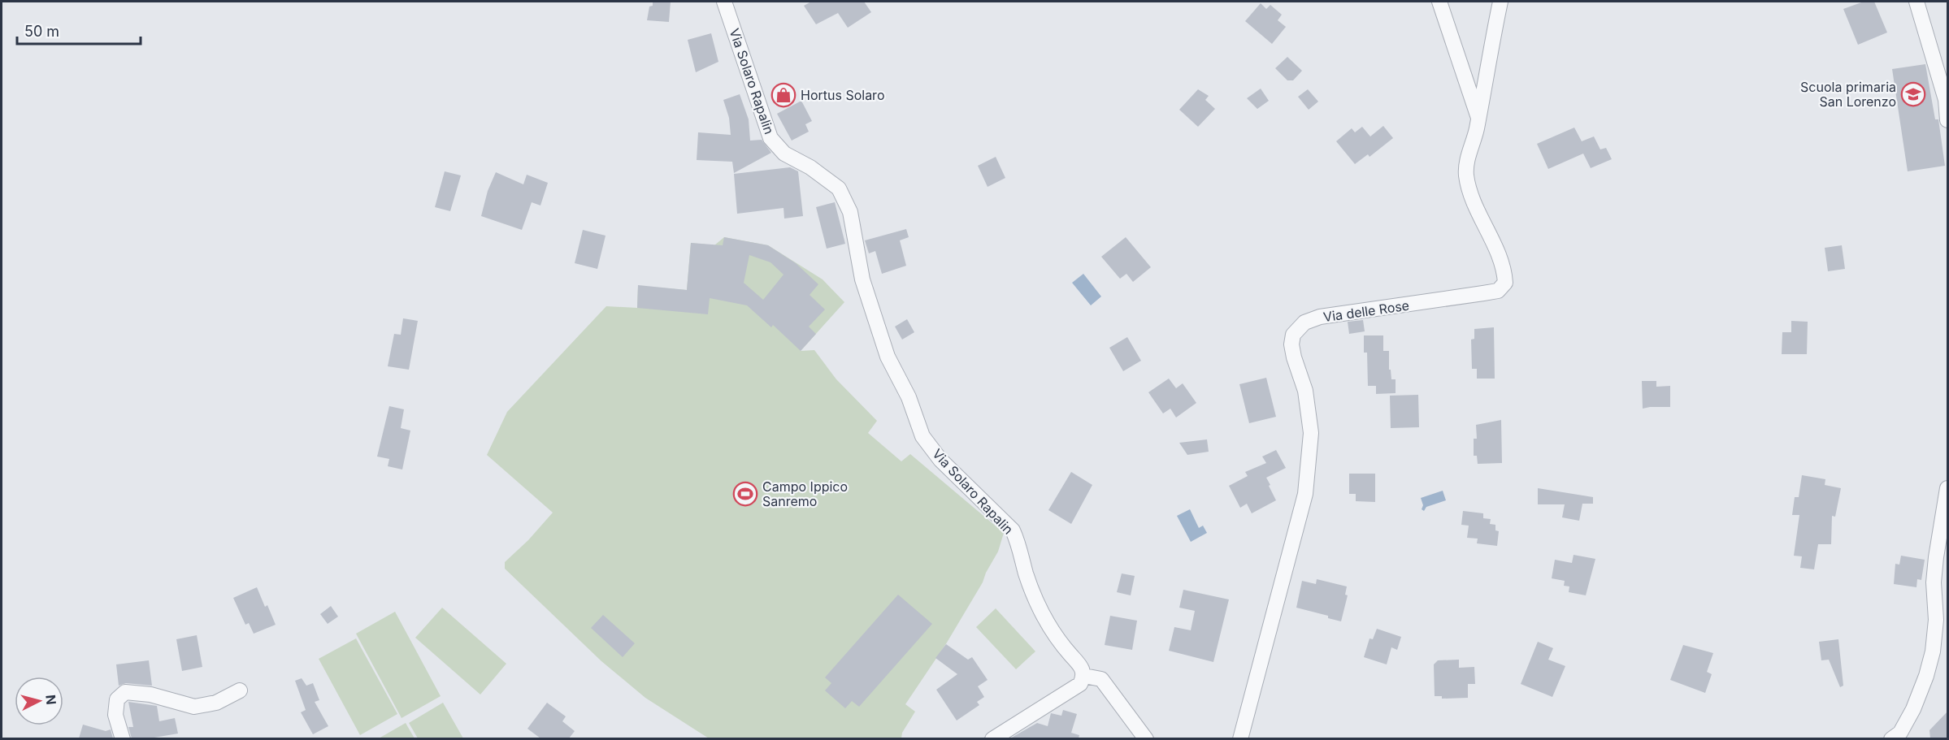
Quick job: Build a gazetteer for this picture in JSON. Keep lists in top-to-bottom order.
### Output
{
  "streets": {
    "street": ["Via Solaro Rapalin", "Via delle Rose"]
  },
  "places": {
    "school or university": ["Scuola primaria San Lorenzo"],
    "shop": ["Hortus Solaro"],
    "sports": ["Campo Ippico Sanremo"]
  },
  "scale_bar": "50 m",
  "north": "right"
}
